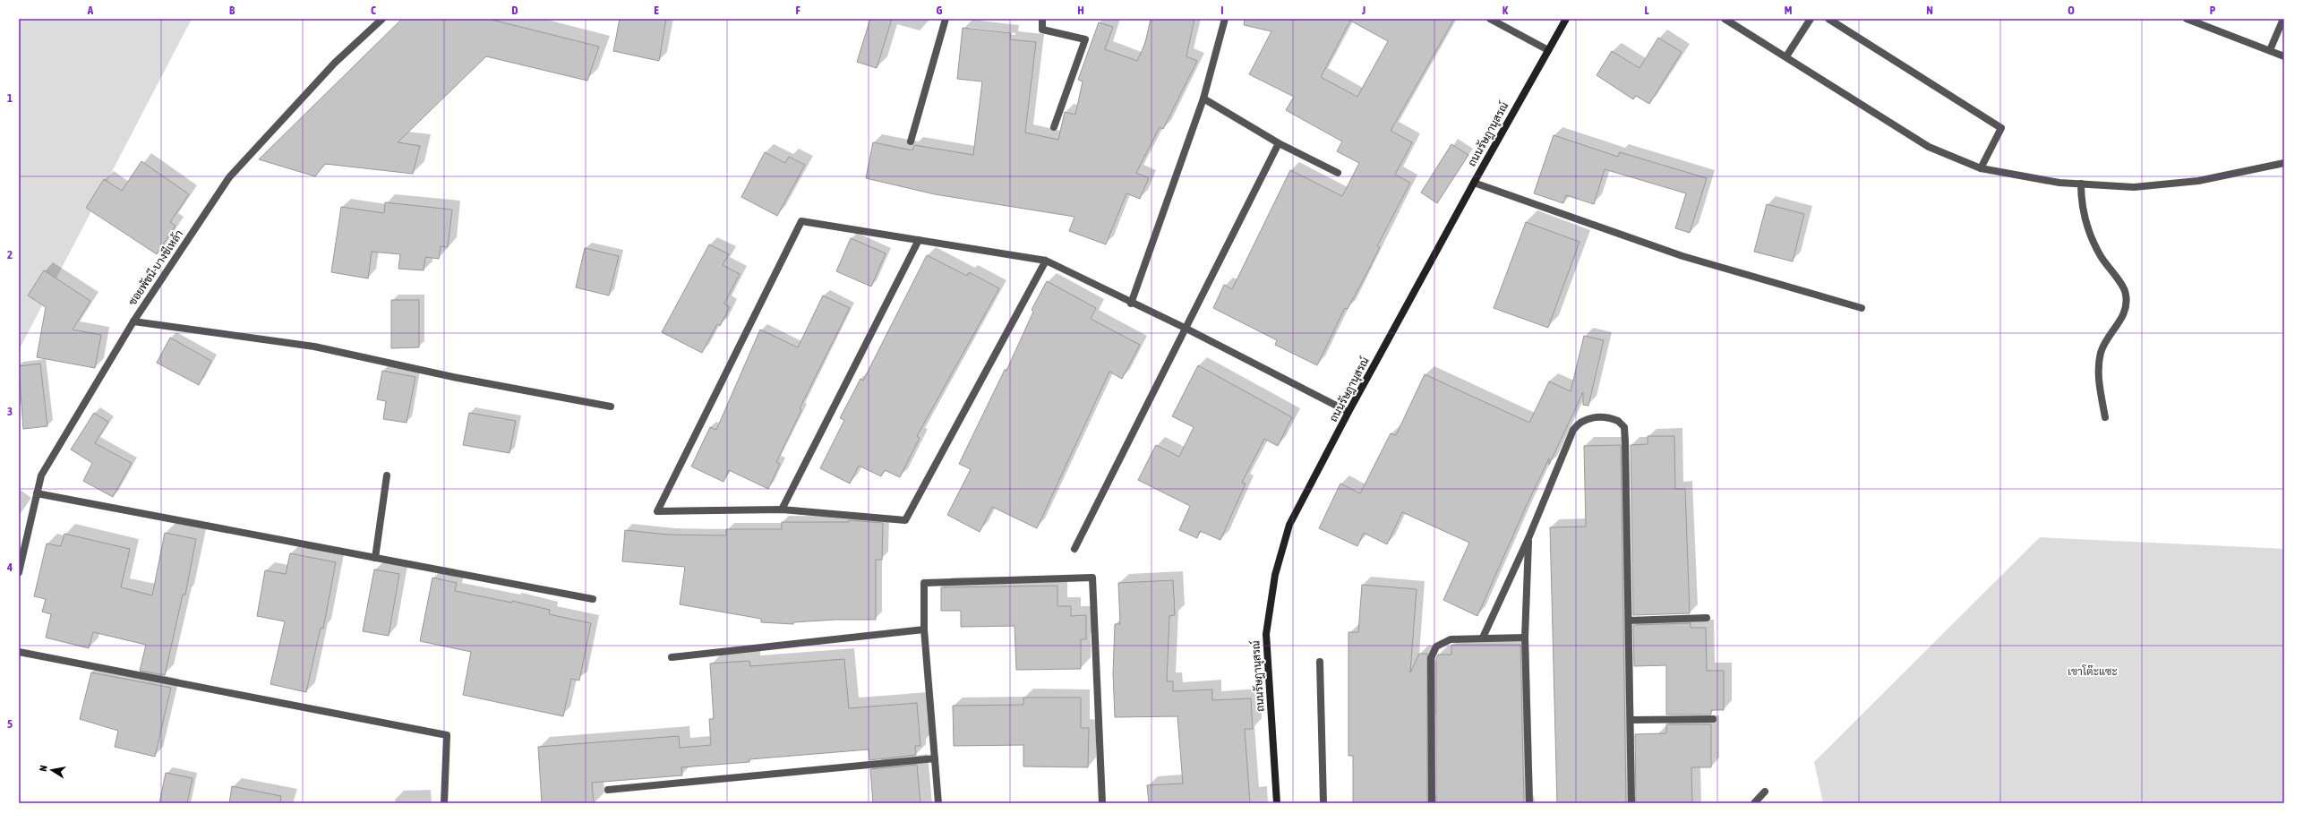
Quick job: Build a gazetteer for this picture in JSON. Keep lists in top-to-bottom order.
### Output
{
  "streets": {
    "street": ["ถนนรัษฎานุสรณ์", "ซอยพัชนี-บางชีเหล้า"]
  },
  "parks": ["เขาโต๊ะแซะ"],
  "north": "left",
  "grid": {
    "columns": [
      "A",
      "B",
      "C",
      "D",
      "E",
      "F",
      "G",
      "H",
      "I",
      "J",
      "K",
      "L",
      "M",
      "N",
      "O",
      "P"
    ],
    "rows": [
      "1",
      "2",
      "3",
      "4",
      "5"
    ]
  }
}
